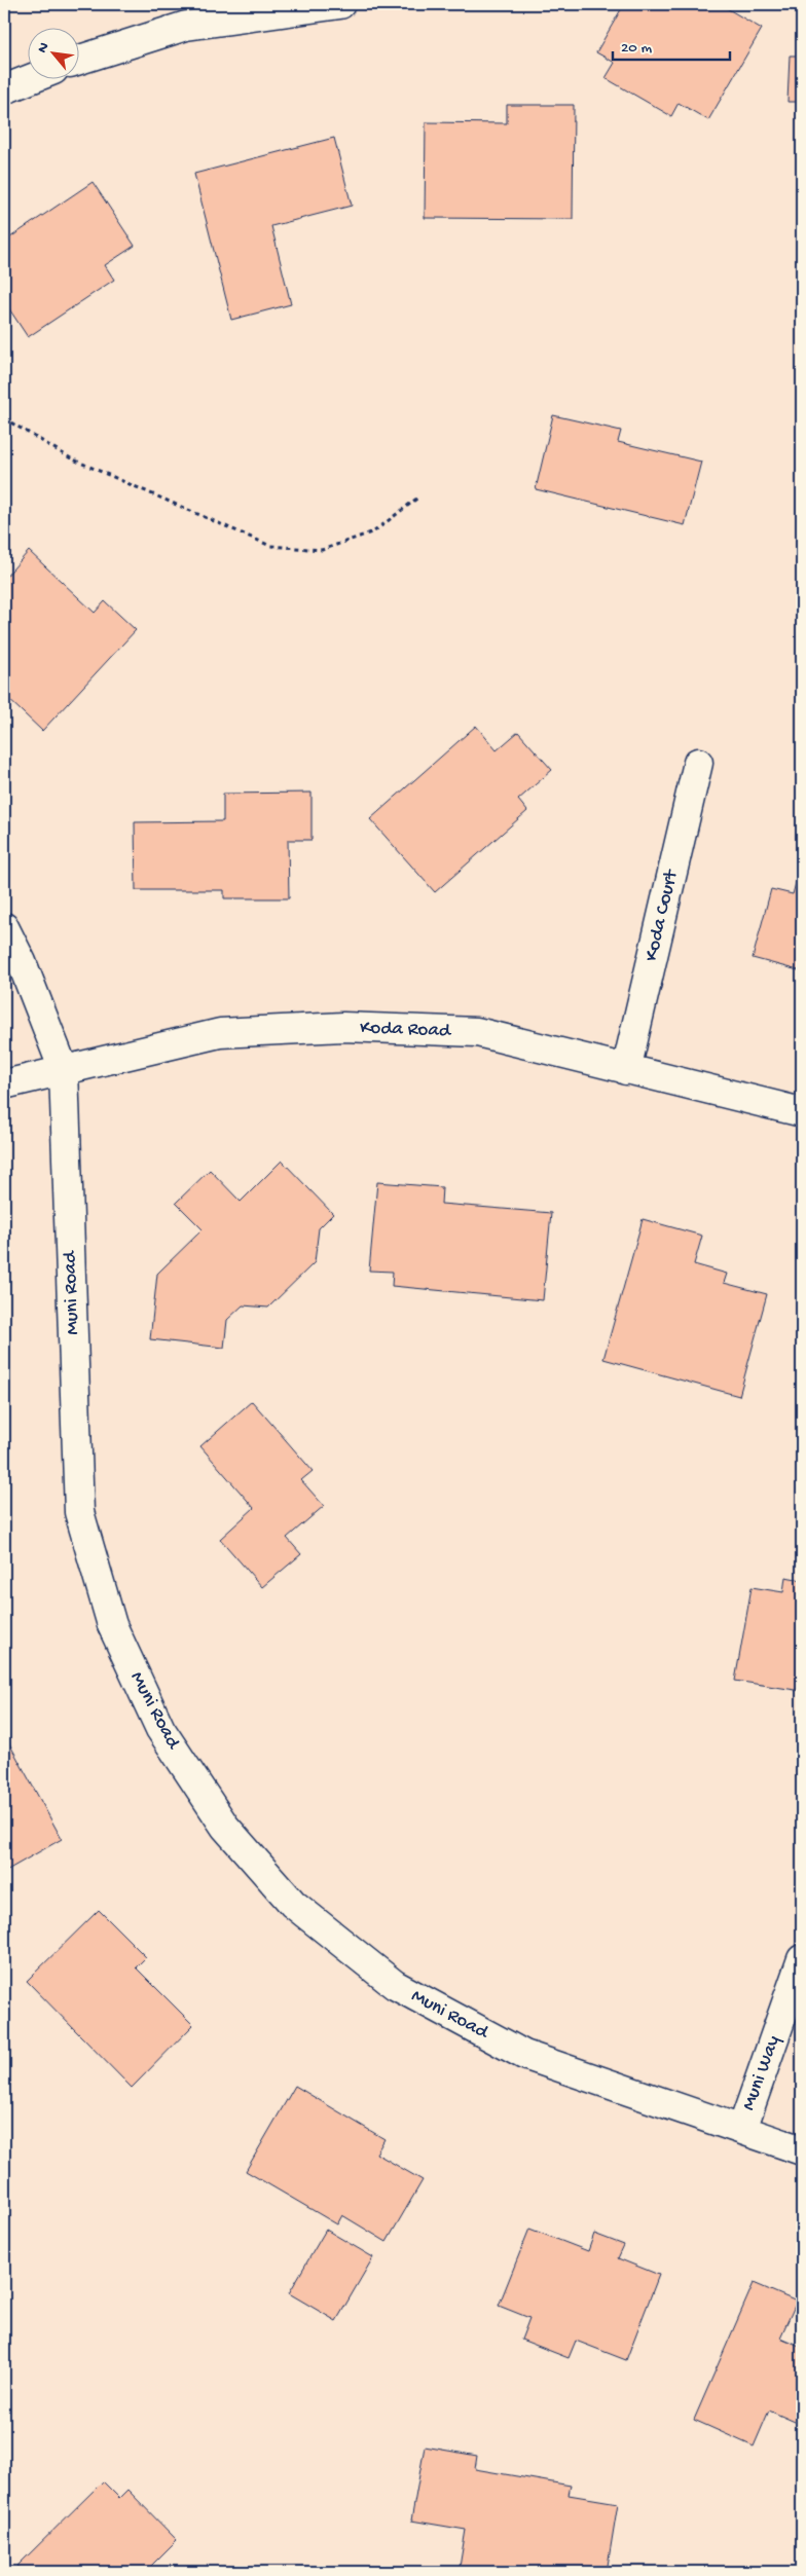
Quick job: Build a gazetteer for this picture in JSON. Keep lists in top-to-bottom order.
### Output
{
  "streets": {
    "street": [
      "Koda Court",
      "Koda Road",
      "Muni Road",
      "Muni Way"
    ]
  },
  "crossings": [
    ["Koda Court", "Koda Road"],
    ["Koda Road", "Muni Road"],
    ["Muni Road", "Muni Way"]
  ],
  "scale_bar": "20 m",
  "north": "top left"
}
